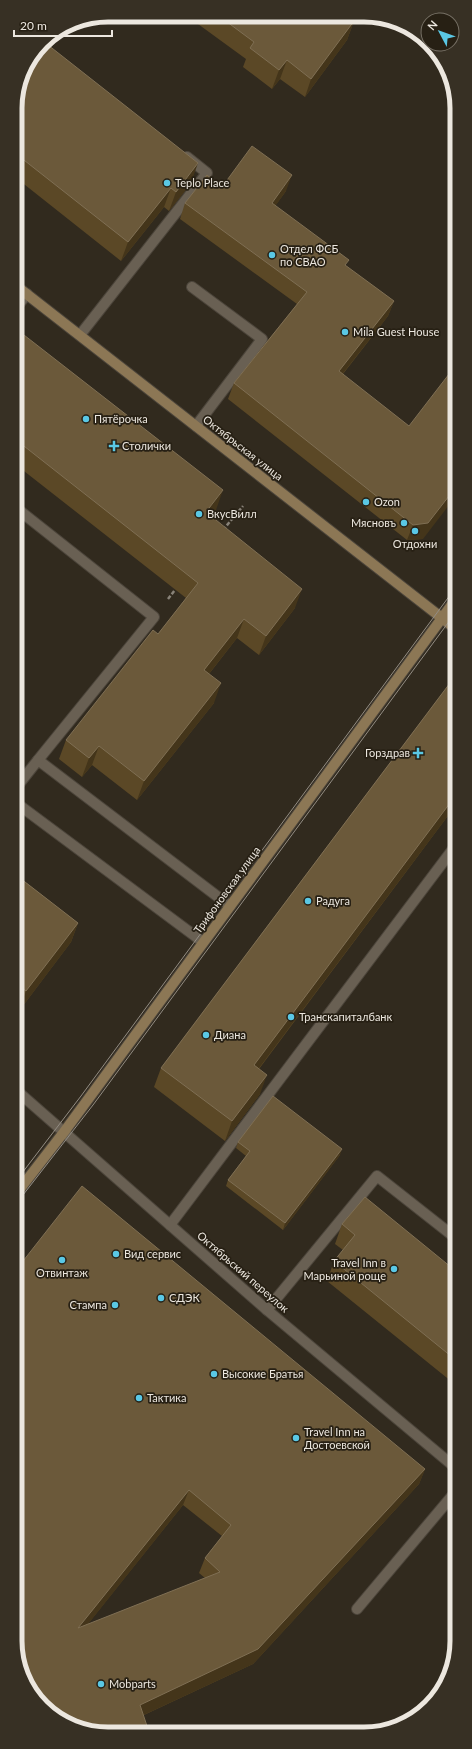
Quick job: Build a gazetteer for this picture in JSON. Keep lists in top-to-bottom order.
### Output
{
  "streets": {
    "street": ["Октябрьская улица", "Трифоновская улица", "Октябрьский переулок"]
  },
  "crossings": [
    ["Октябрьская улица", "Трифоновская улица"],
    ["Трифоновская улица", "Октябрьский переулок"]
  ],
  "places": {
    "other": [
      "Teplo Place",
      "Отдел ФСБ по СВАО",
      "Mila Guest House",
      "Пятёрочка",
      "Ozon",
      "ВкусВилл",
      "Мясновъ",
      "Отдохни",
      "Радуга",
      "Транскапиталбанк",
      "Диана",
      "Вид сервис",
      "Отвинтаж",
      "Travel Inn в Марьиной роще",
      "СДЭК",
      "Стампа",
      "Высокие Братья",
      "Тактика",
      "Travel Inn на Достоевской",
      "Mobparts"
    ],
    "health": ["Столички", "Горздрав"]
  },
  "scale_bar": "20 m",
  "north": "top left"
}
